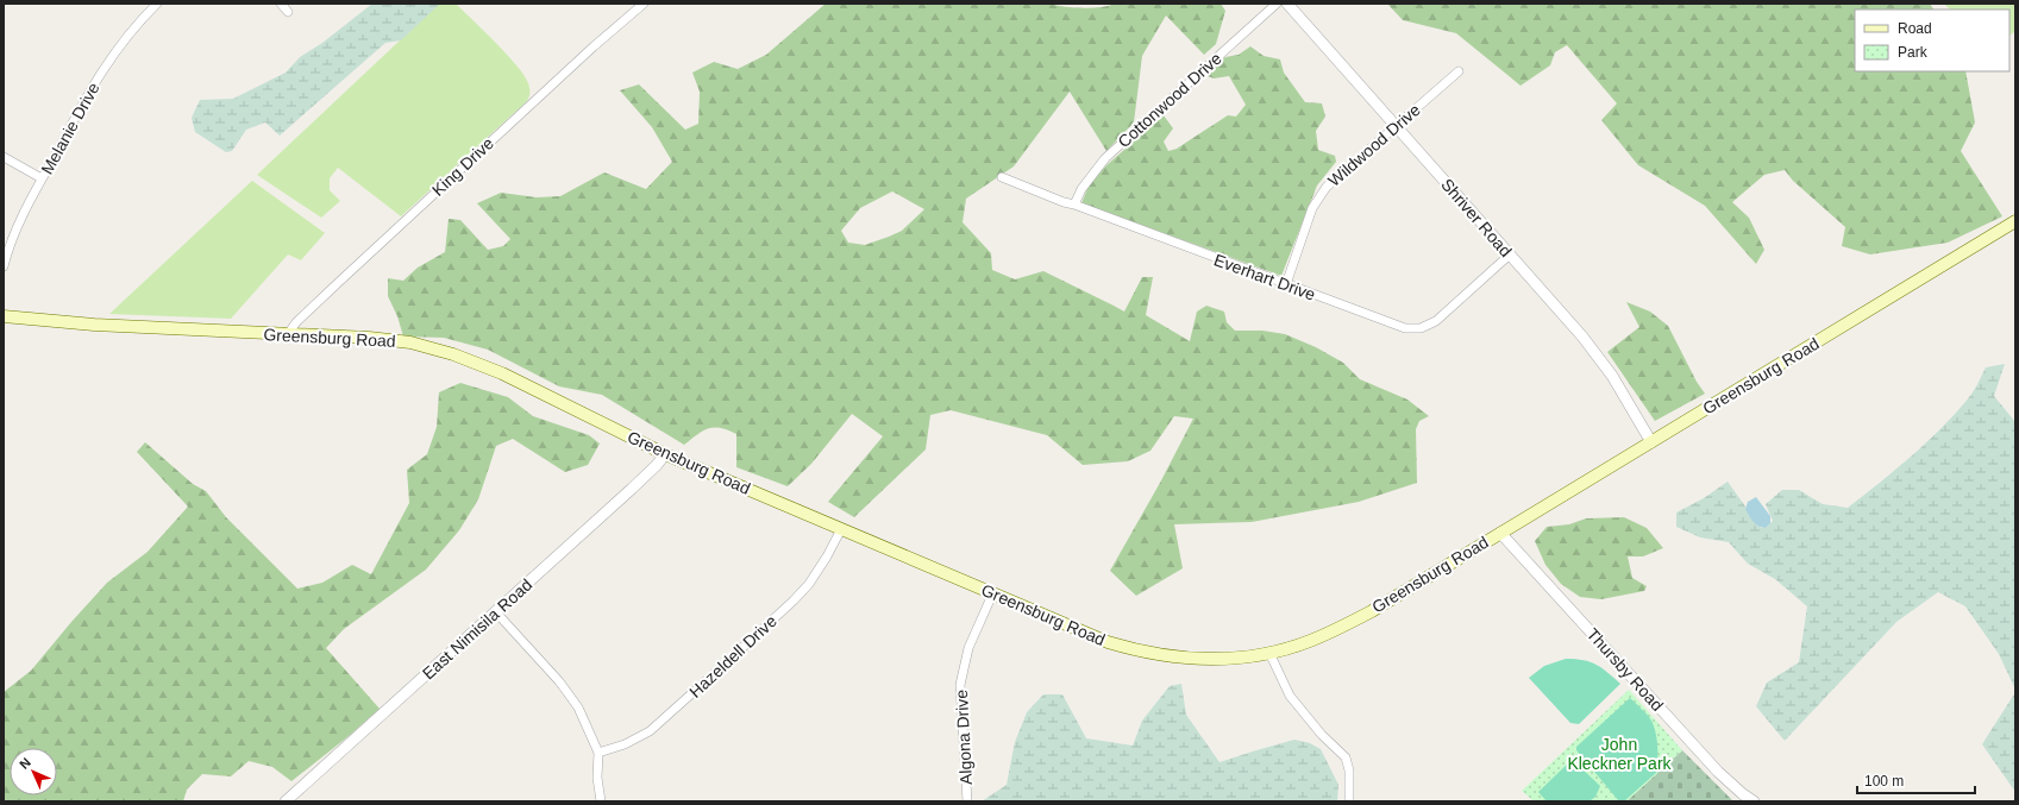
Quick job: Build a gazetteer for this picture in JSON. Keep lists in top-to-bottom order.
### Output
{
  "streets": {
    "main road": ["Greensburg Road"],
    "street": [
      "Cottonwood Drive",
      "Melanie Drive",
      "Wildwood Drive",
      "King Drive",
      "Shriver Road",
      "Everhart Drive",
      "East Nimisila Road",
      "Hazeldell Drive",
      "Thursby Road",
      "Algona Drive"
    ]
  },
  "crossings": [
    ["Cottonwood Drive", "Everhart Drive"],
    ["Wildwood Drive", "Shriver Road"],
    ["Wildwood Drive", "Everhart Drive"],
    ["King Drive", "Greensburg Road"],
    ["Shriver Road", "Everhart Drive"],
    ["Shriver Road", "Greensburg Road"],
    ["Greensburg Road", "East Nimisila Road"],
    ["Greensburg Road", "Hazeldell Drive"],
    ["Greensburg Road", "Thursby Road"],
    ["Greensburg Road", "Algona Drive"]
  ],
  "parks": ["John Kleckner Park"],
  "legend": ["Road", "Park"],
  "scale_bar": "100 m",
  "north": "top left"
}
